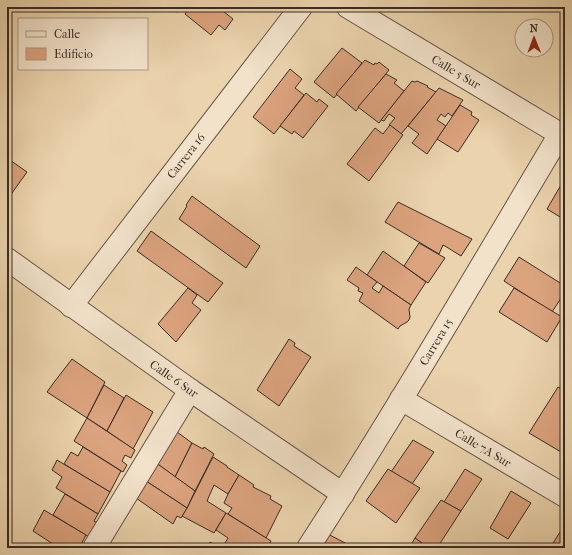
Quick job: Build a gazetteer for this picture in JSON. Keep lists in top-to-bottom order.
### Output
{
  "streets": {
    "street": [
      "Calle 5 Sur",
      "Carrera 16",
      "Carrera 15",
      "Calle 6 Sur",
      "Calle 7A Sur"
    ]
  },
  "crossings": [
    ["Calle 5 Sur", "Carrera 15"],
    ["Carrera 16", "Calle 6 Sur"],
    ["Carrera 15", "Calle 6 Sur"],
    ["Carrera 15", "Calle 7A Sur"]
  ],
  "legend": ["Calle", "Edificio"],
  "north": "top"
}
